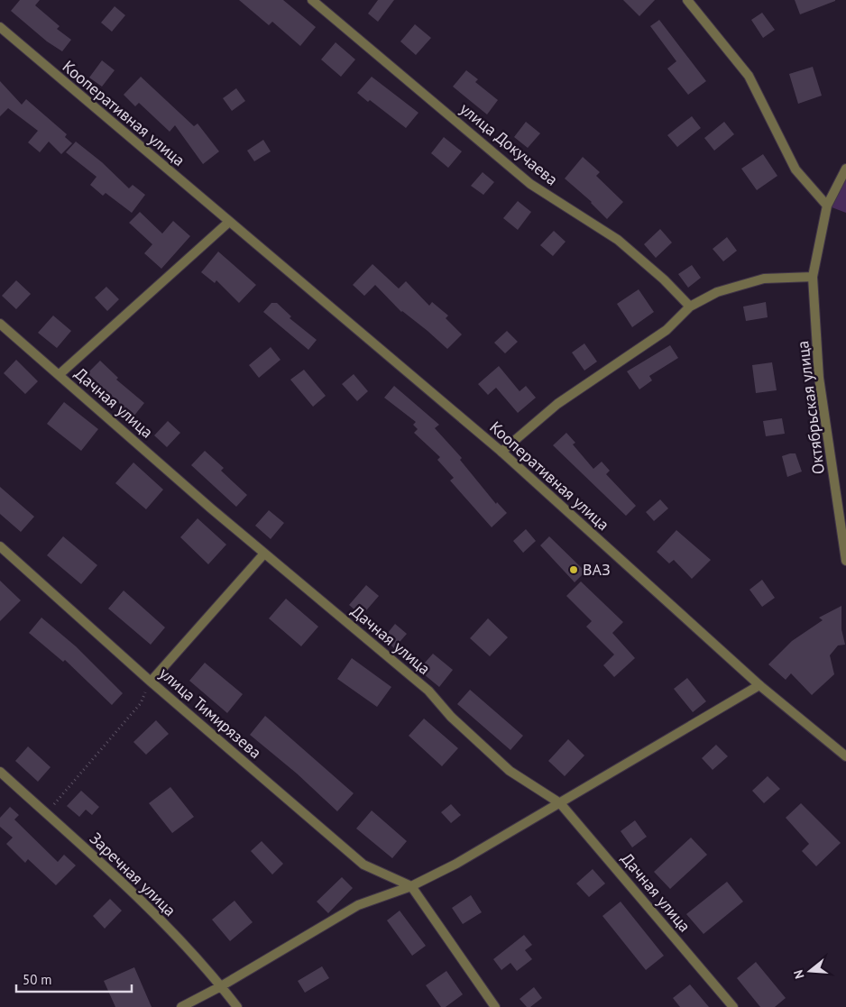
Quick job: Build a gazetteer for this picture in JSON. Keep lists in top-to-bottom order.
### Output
{
  "streets": {
    "street": [
      "Кооперативная улица",
      "улица Докучаева",
      "Дачная улица",
      "Октябрьская улица",
      "улица Тимирязева",
      "Заречная улица"
    ]
  },
  "places": ["ВАЗ"],
  "scale_bar": "50 m",
  "north": "left"
}
